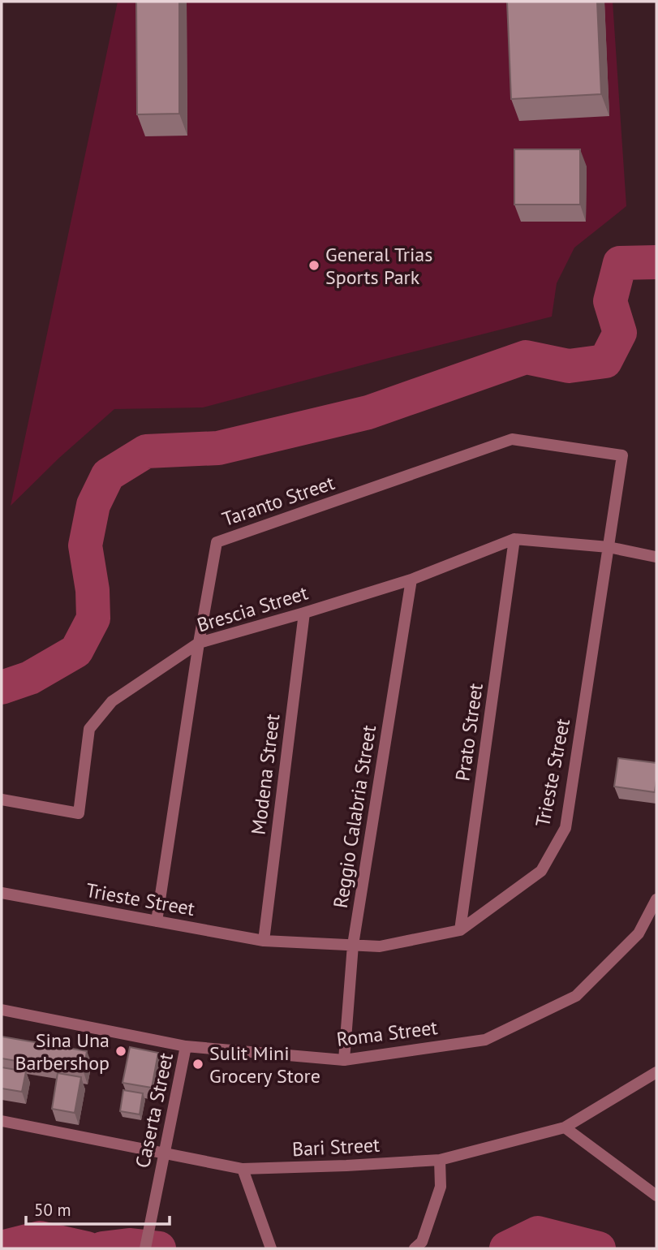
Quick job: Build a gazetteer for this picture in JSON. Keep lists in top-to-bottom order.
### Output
{
  "streets": {
    "street": [
      "Taranto Street",
      "Brescia Street",
      "Prato Street",
      "Trieste Street",
      "Modena Street",
      "Reggio Calabria Street",
      "Roma Street",
      "Caserta Street",
      "Bari Street"
    ]
  },
  "crossings": [
    ["Taranto Street", "Brescia Street"],
    ["Taranto Street", "Trieste Street"],
    ["Brescia Street", "Prato Street"],
    ["Brescia Street", "Trieste Street"],
    ["Brescia Street", "Modena Street"],
    ["Brescia Street", "Reggio Calabria Street"],
    ["Prato Street", "Trieste Street"],
    ["Trieste Street", "Modena Street"],
    ["Trieste Street", "Reggio Calabria Street"],
    ["Reggio Calabria Street", "Roma Street"],
    ["Roma Street", "Caserta Street"],
    ["Caserta Street", "Bari Street"]
  ],
  "places": ["General Trias Sports Park", "Sina Una Barbershop", "Sulit Mini Grocery Store"],
  "scale_bar": "50 m"
}
